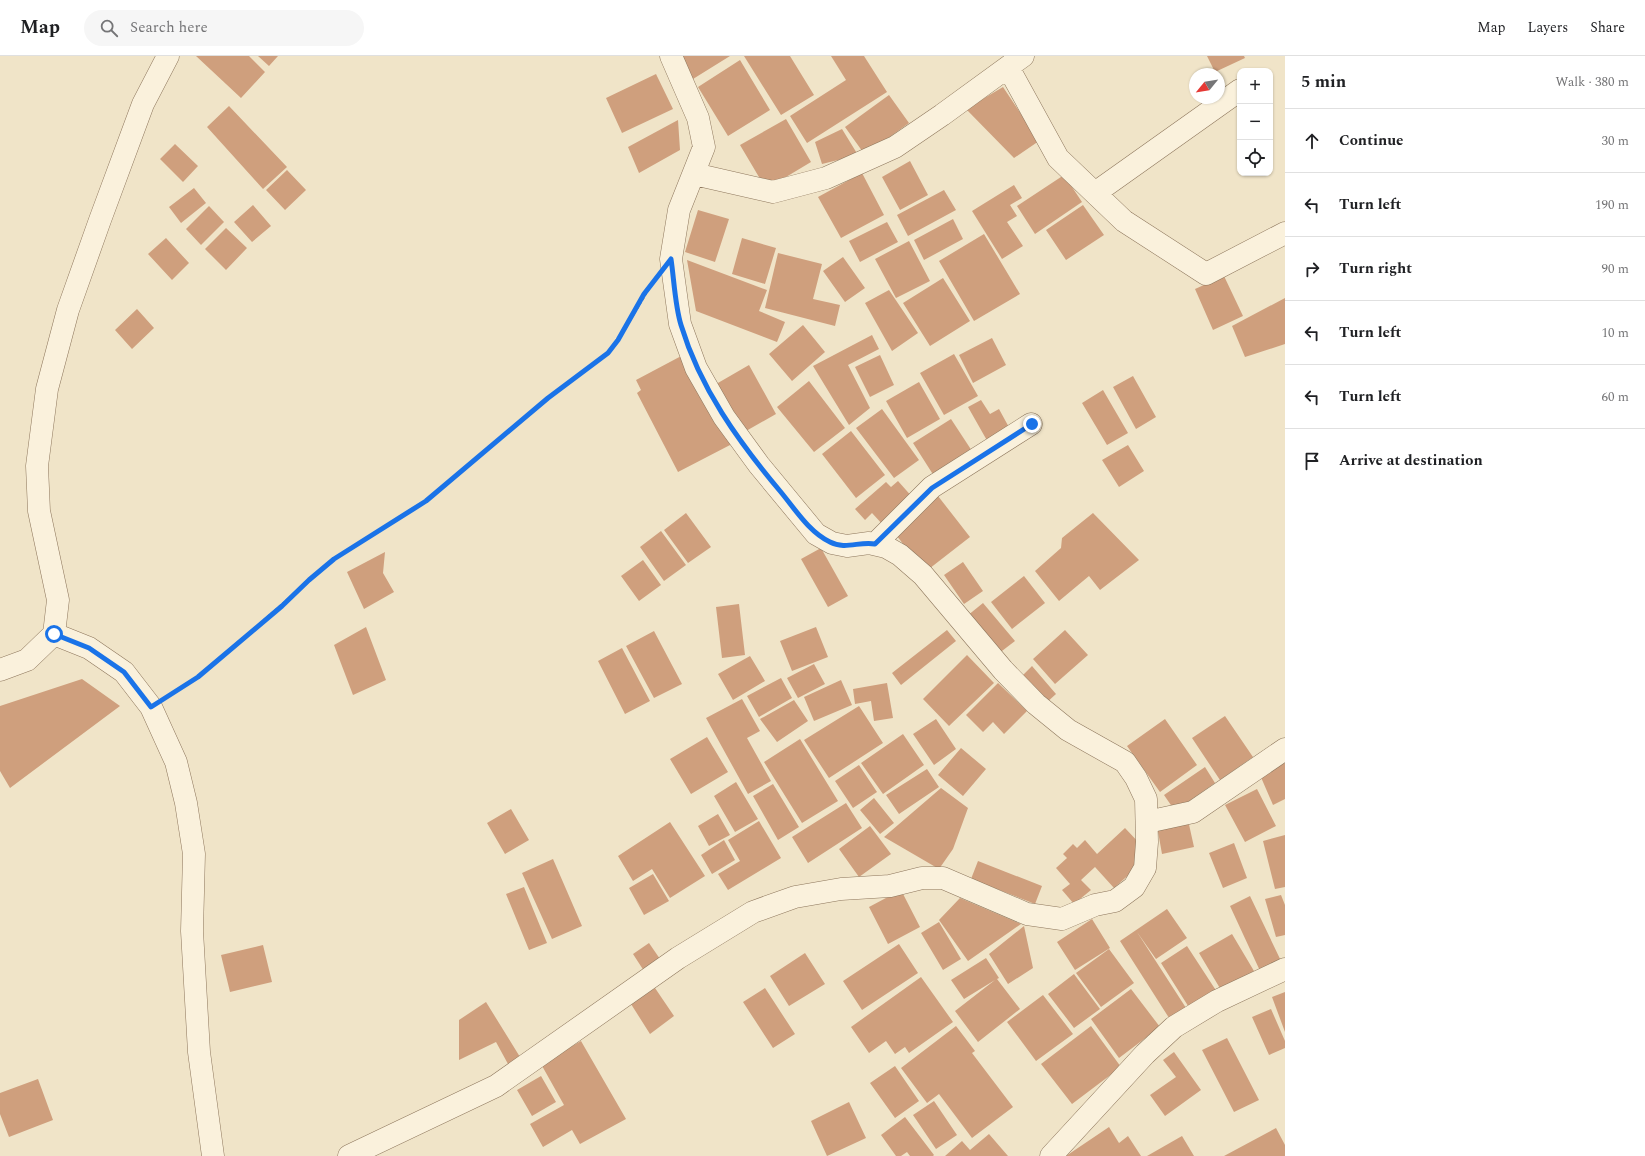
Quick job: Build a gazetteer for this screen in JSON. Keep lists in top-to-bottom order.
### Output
{
  "north": "bottom left",
  "page": {
    "header": "Map",
    "search": "Search here",
    "nav": ["Map", "Layers", "Share"],
    "heading": ["5 min", "Walk · 380 m"],
    "map_buttons": ["+", "−"],
    "list": [
      ["Continue", "30 m"],
      ["Turn left", "190 m"],
      ["Turn right", "90 m"],
      ["Turn left", "10 m"],
      ["Turn left", "60 m"],
      "Arrive at destination"
    ]
  }
}
